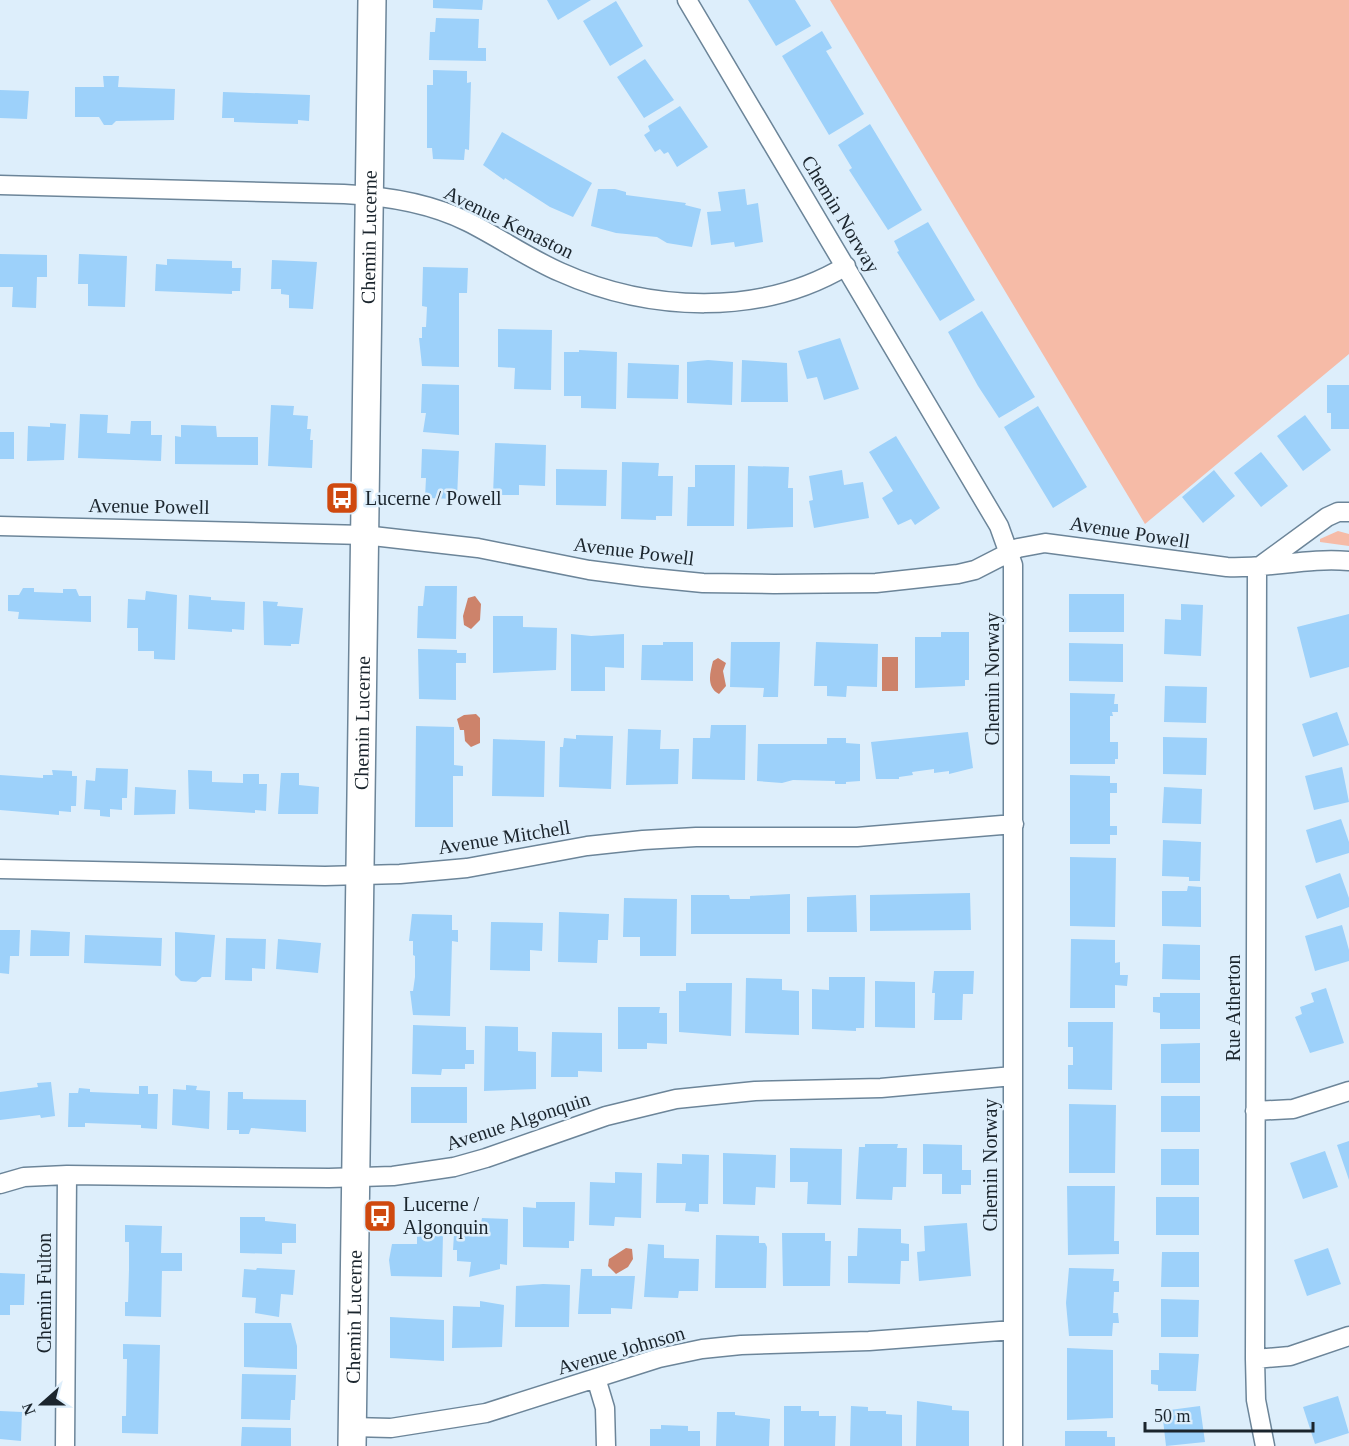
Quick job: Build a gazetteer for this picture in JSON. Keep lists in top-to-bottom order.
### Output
{
  "streets": {
    "main road": ["Chemin Lucerne"],
    "street": [
      "Chemin Norway",
      "Avenue Kenaston",
      "Avenue Powell",
      "Avenue Mitchell",
      "Rue Atherton",
      "Avenue Algonquin",
      "Chemin Fulton",
      "Avenue Johnson"
    ]
  },
  "crossings": [
    ["Chemin Norway", "Avenue Kenaston"],
    ["Chemin Norway", "Avenue Powell"],
    ["Chemin Norway", "Avenue Mitchell"],
    ["Chemin Norway", "Avenue Algonquin"],
    ["Chemin Norway", "Avenue Johnson"],
    ["Avenue Kenaston", "Chemin Lucerne"],
    ["Chemin Lucerne", "Avenue Powell"],
    ["Chemin Lucerne", "Avenue Mitchell"],
    ["Chemin Lucerne", "Avenue Algonquin"],
    ["Chemin Lucerne", "Avenue Johnson"],
    ["Avenue Powell", "Rue Atherton"],
    ["Avenue Algonquin", "Chemin Fulton"]
  ],
  "places": {
    "bus stop": ["Lucerne / Powell", "Lucerne / Algonquin"]
  },
  "scale_bar": "50 m",
  "north": "left"
}
